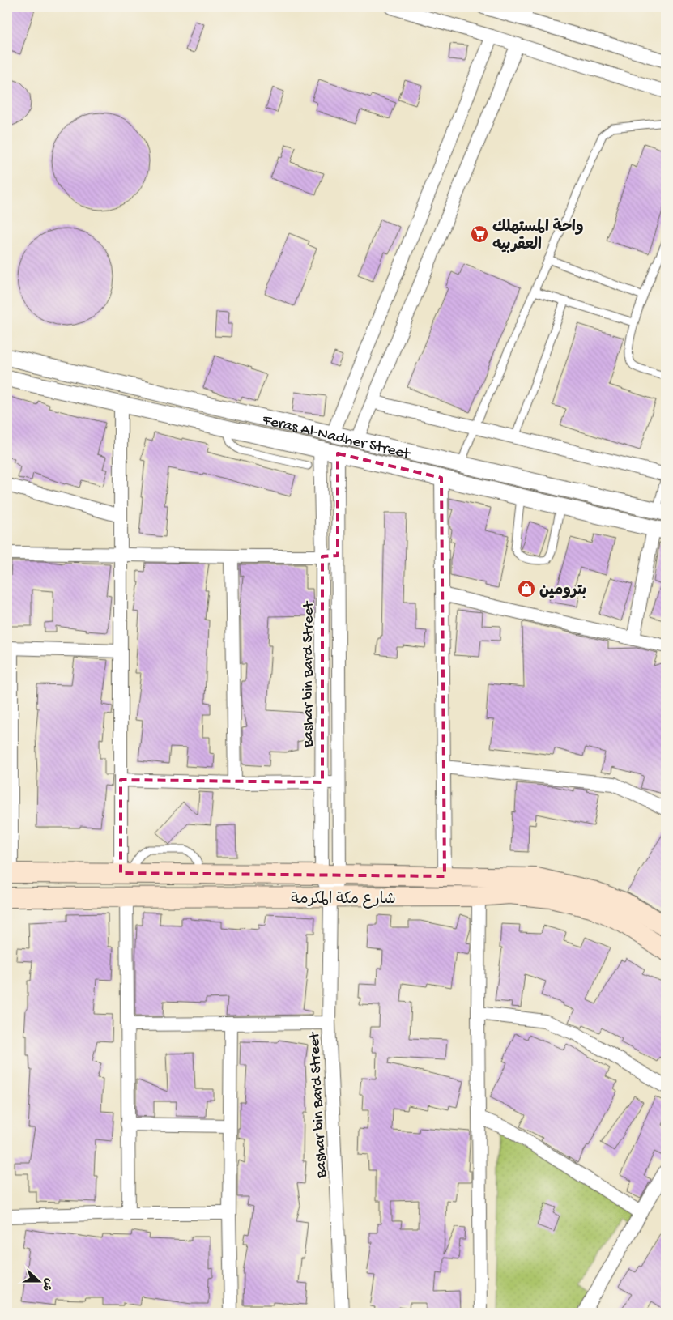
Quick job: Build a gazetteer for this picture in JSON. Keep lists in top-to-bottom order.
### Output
{
  "streets": {
    "main road": ["شارع مكة المكرمة"],
    "street": ["Feras Al-Nadher Street", "Bashar bin Bard Street"]
  },
  "crossings": [
    ["Feras Al-Nadher Street", "Bashar bin Bard Street"],
    ["Bashar bin Bard Street", "شارع مكة المكرمة"]
  ],
  "places": {
    "supermarket": ["واحة المستهلك العقربيه"],
    "shop": ["بترومين"]
  },
  "north": "right"
}
